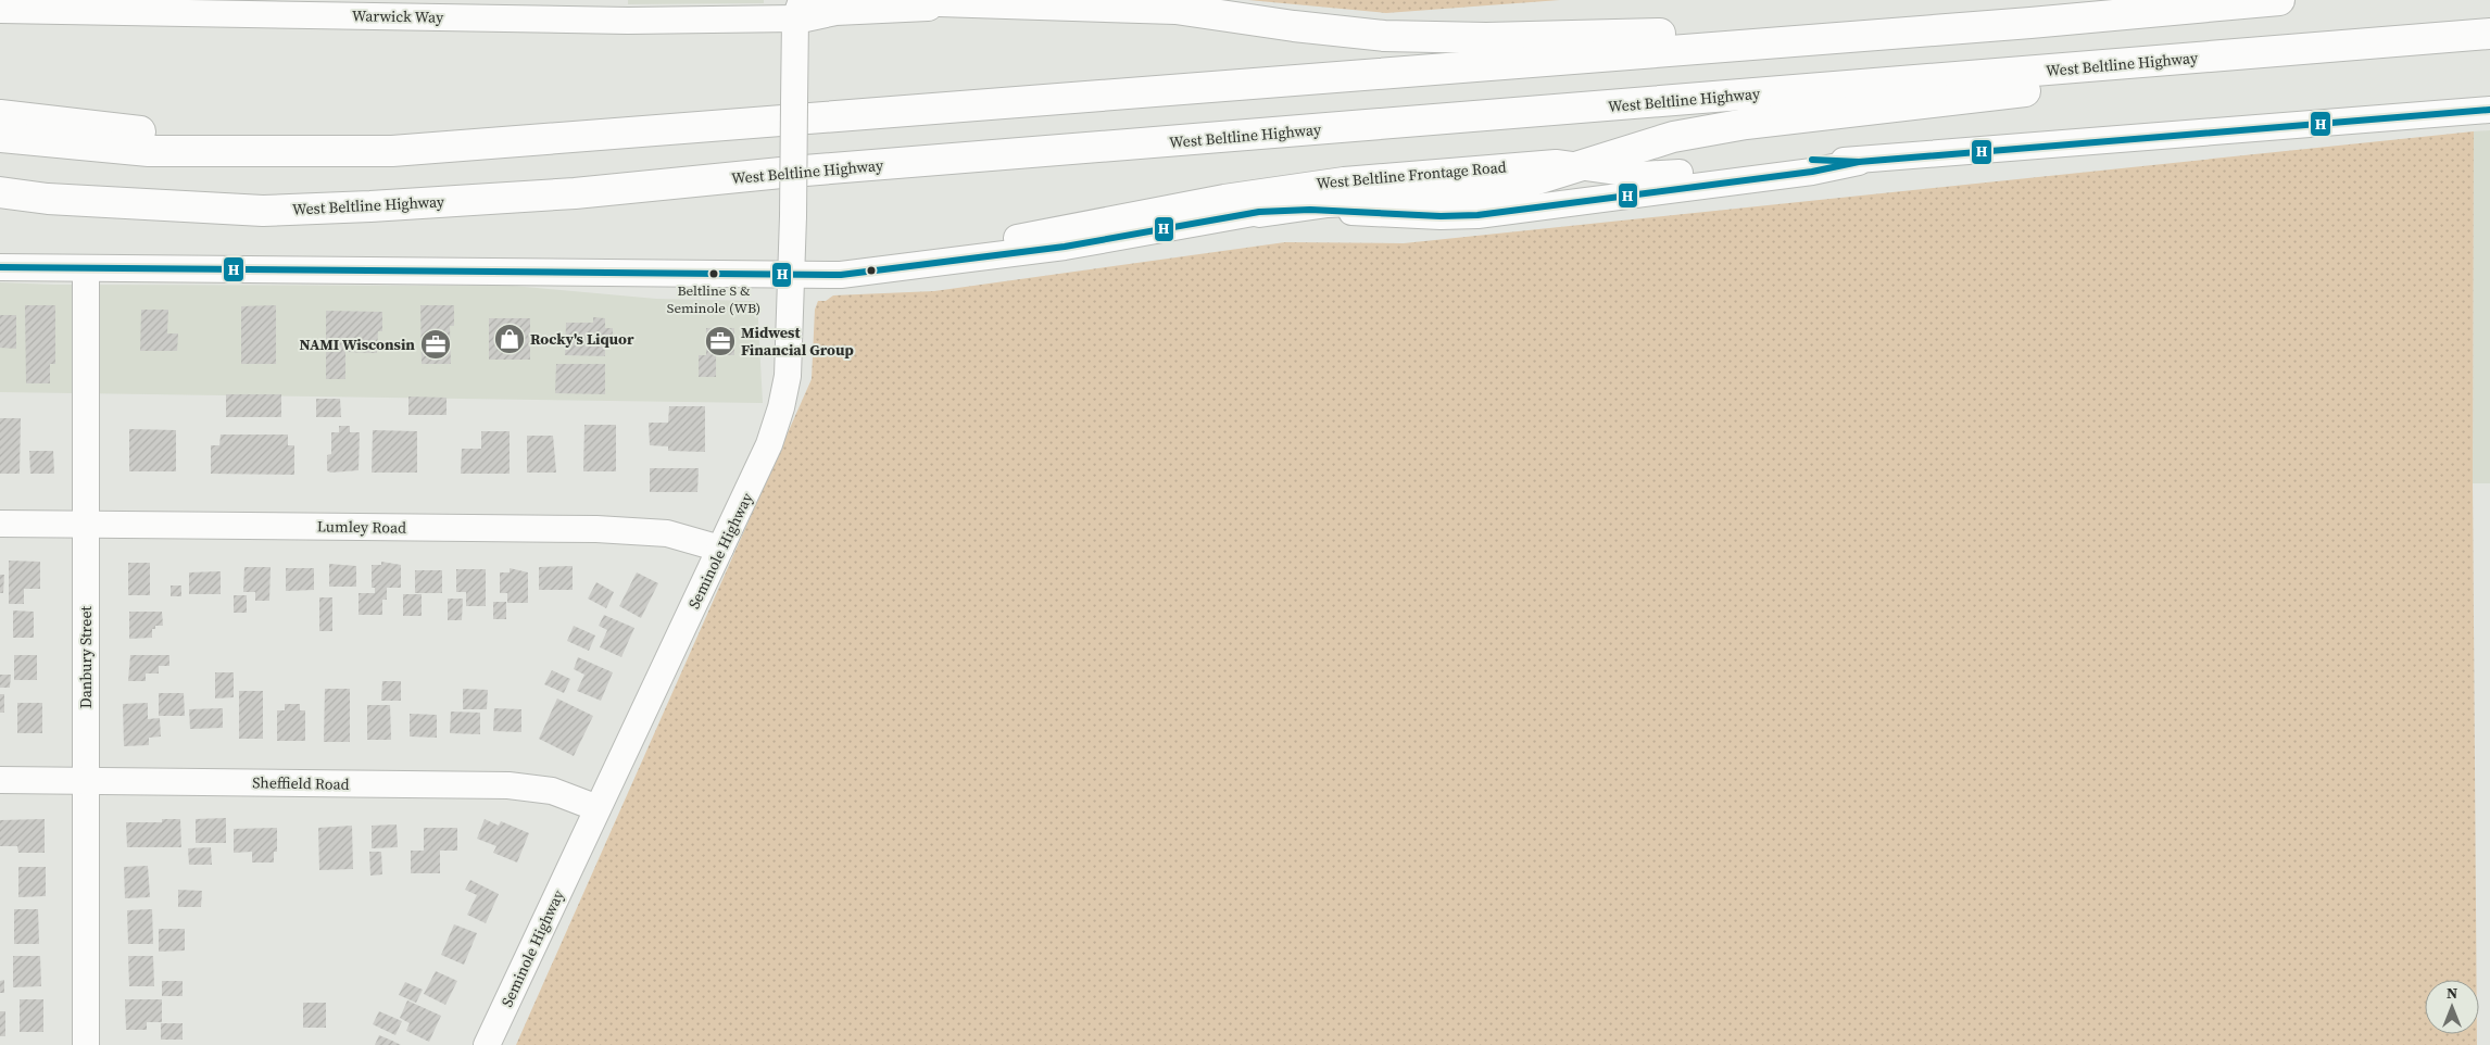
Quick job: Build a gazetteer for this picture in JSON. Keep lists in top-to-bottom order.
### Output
{
  "streets": {
    "highway": ["West Beltline Highway"],
    "street": [
      "Warwick Way",
      "West Beltline Frontage Road",
      "Lumley Road",
      "Seminole Highway",
      "Danbury Street",
      "Sheffield Road"
    ]
  },
  "crossings": [
    ["Warwick Way", "Seminole Highway"],
    ["West Beltline Frontage Road", "Seminole Highway"],
    ["West Beltline Frontage Road", "Danbury Street"],
    ["Lumley Road", "Seminole Highway"],
    ["Lumley Road", "Danbury Street"],
    ["Seminole Highway", "Sheffield Road"],
    ["Danbury Street", "Sheffield Road"]
  ],
  "places": {
    "other": ["Beltline S & Seminole (WB)"],
    "shop": ["Rocky's Liquor"],
    "office": ["Midwest Financial Group", "NAMI Wisconsin"]
  },
  "lines": ["transit line H"],
  "north": "top"
}
